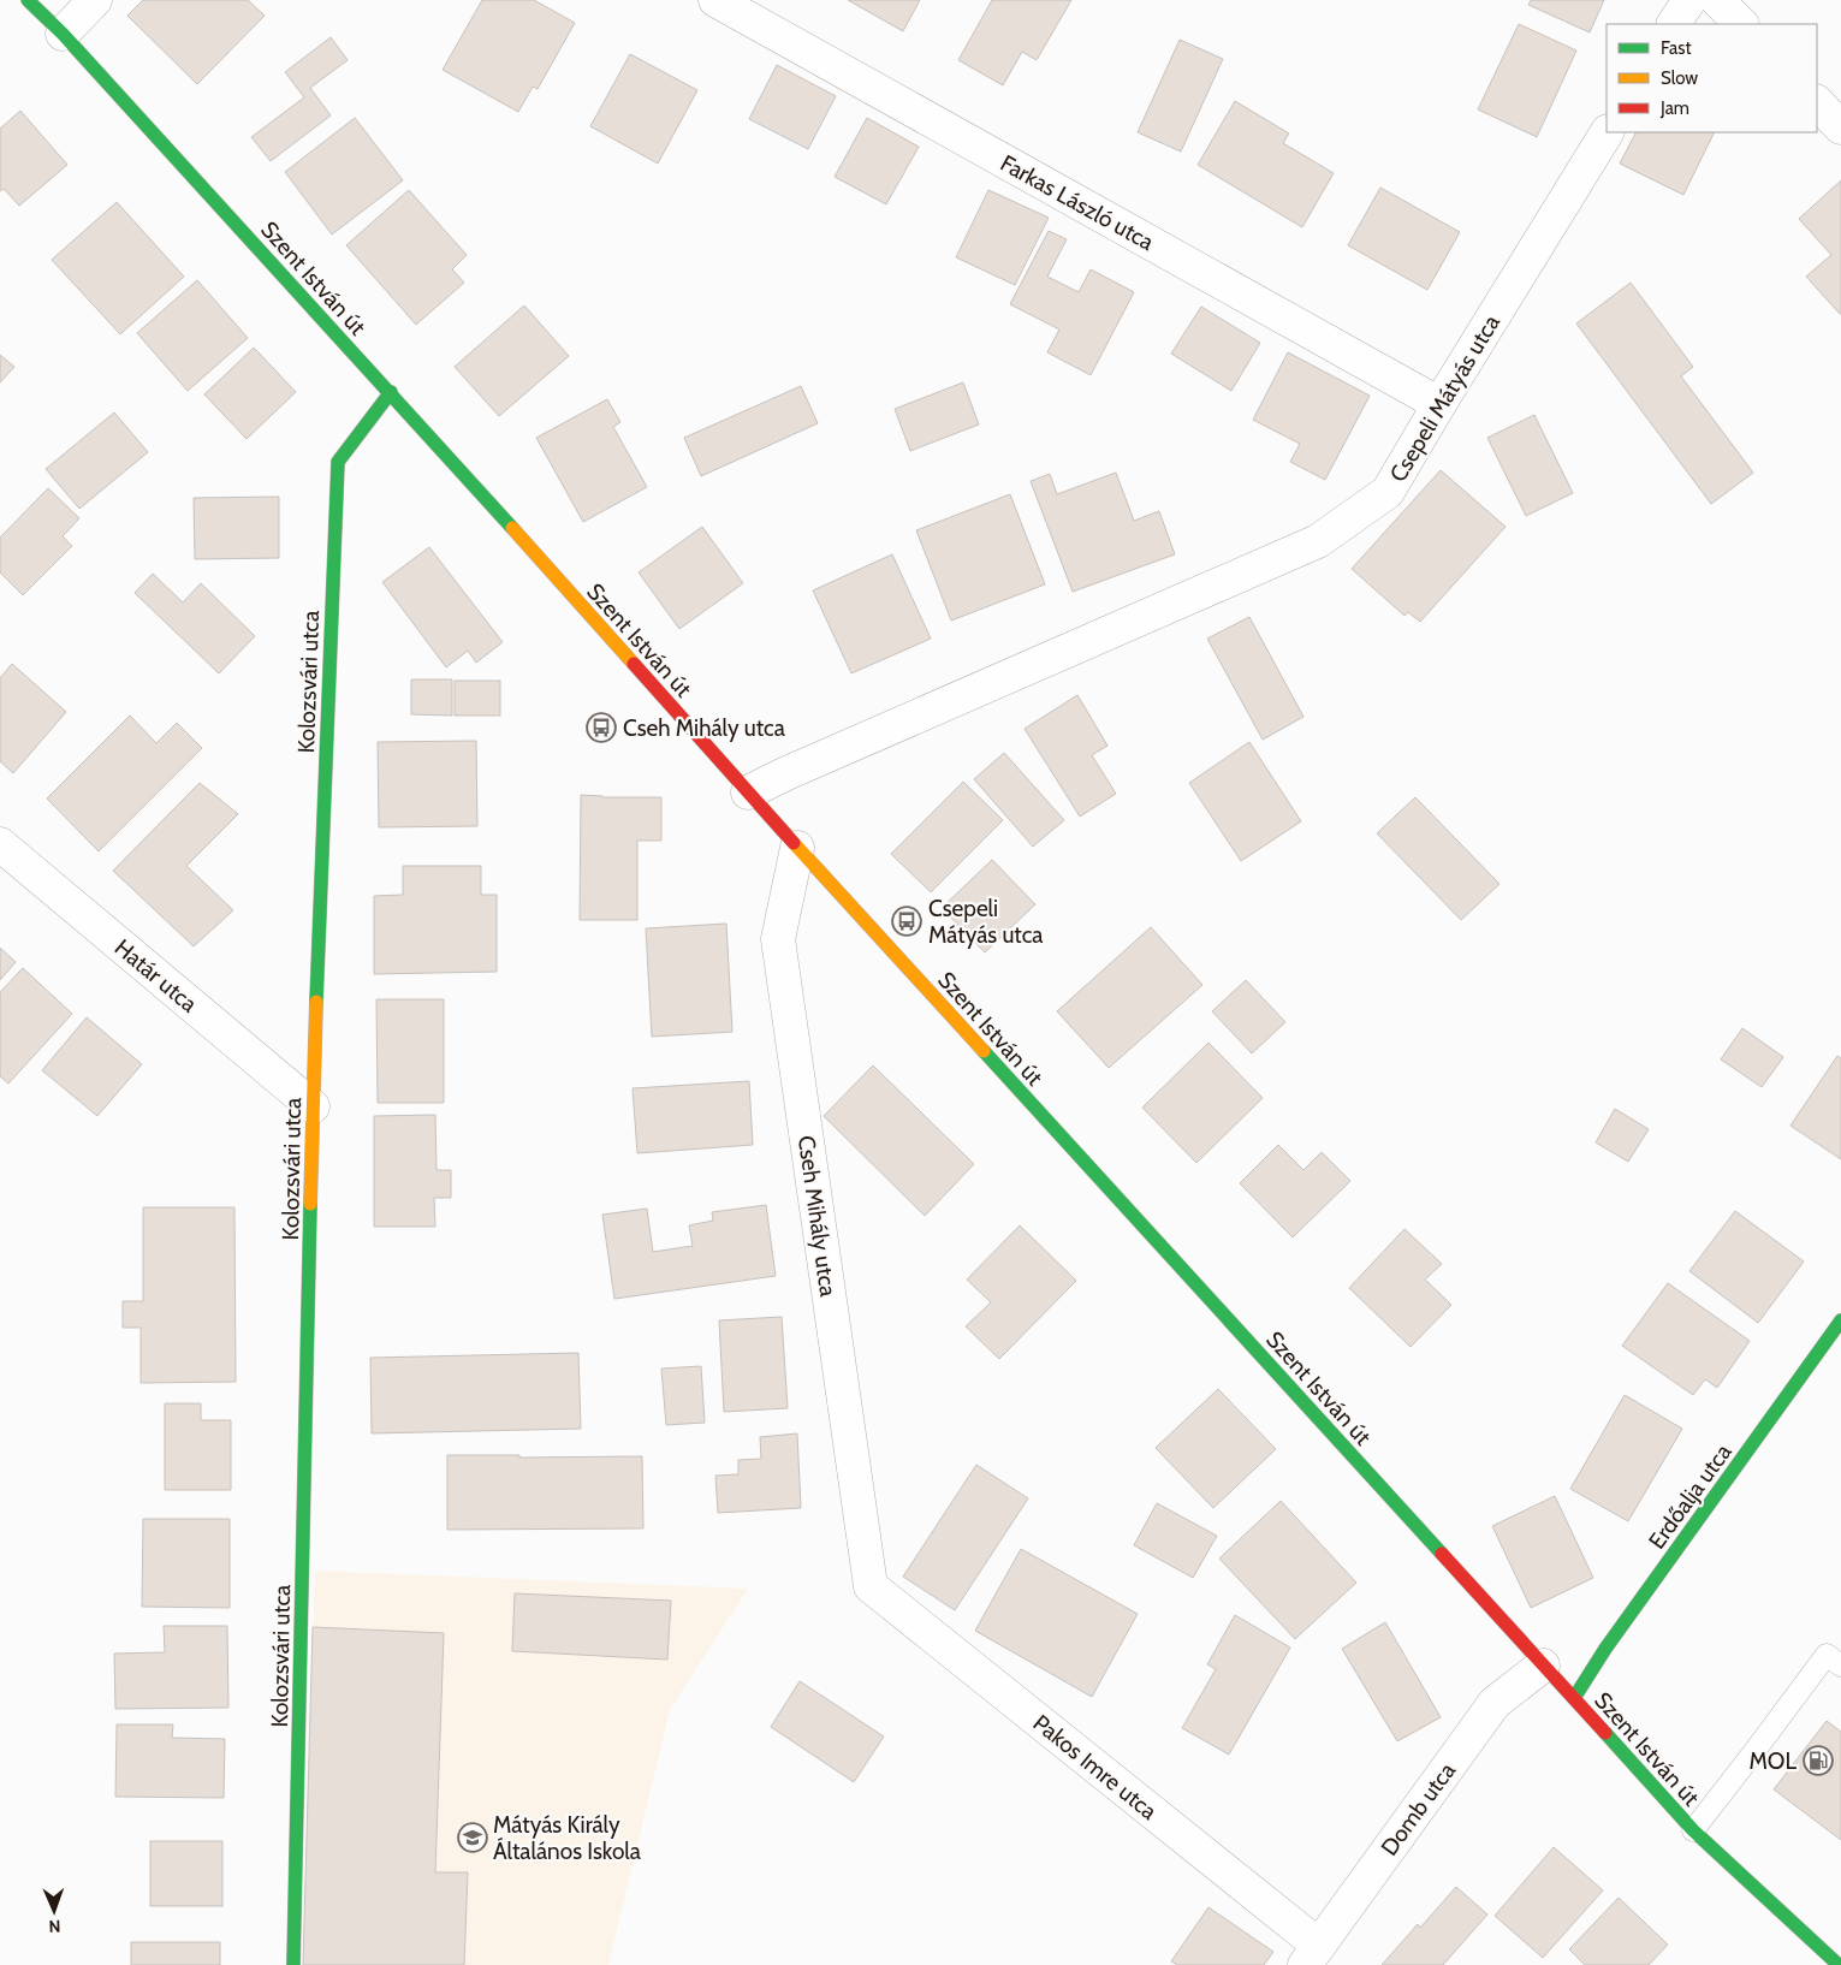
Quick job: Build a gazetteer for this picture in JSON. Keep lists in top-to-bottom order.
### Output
{
  "streets": {
    "street": [
      "Farkas László utca",
      "Szent István út",
      "Csepeli Mátyás utca",
      "Kolozsvári utca",
      "Határ utca",
      "Cseh Mihály utca",
      "Erdőalja utca",
      "Pakos Imre utca",
      "Domb utca"
    ]
  },
  "crossings": [
    ["Farkas László utca", "Csepeli Mátyás utca"],
    ["Szent István út", "Csepeli Mátyás utca"],
    ["Szent István út", "Kolozsvári utca"],
    ["Szent István út", "Cseh Mihály utca"],
    ["Szent István út", "Erdőalja utca"],
    ["Szent István út", "Domb utca"],
    ["Kolozsvári utca", "Határ utca"],
    ["Cseh Mihály utca", "Pakos Imre utca"],
    ["Pakos Imre utca", "Domb utca"]
  ],
  "places": {
    "bus stop": ["Cseh Mihály utca", "Csepeli Mátyás utca"],
    "fuel station": ["MOL"],
    "school or university": ["Mátyás Király Általános Iskola"]
  },
  "legend": ["Fast", "Slow", "Jam"],
  "north": "bottom"
}
